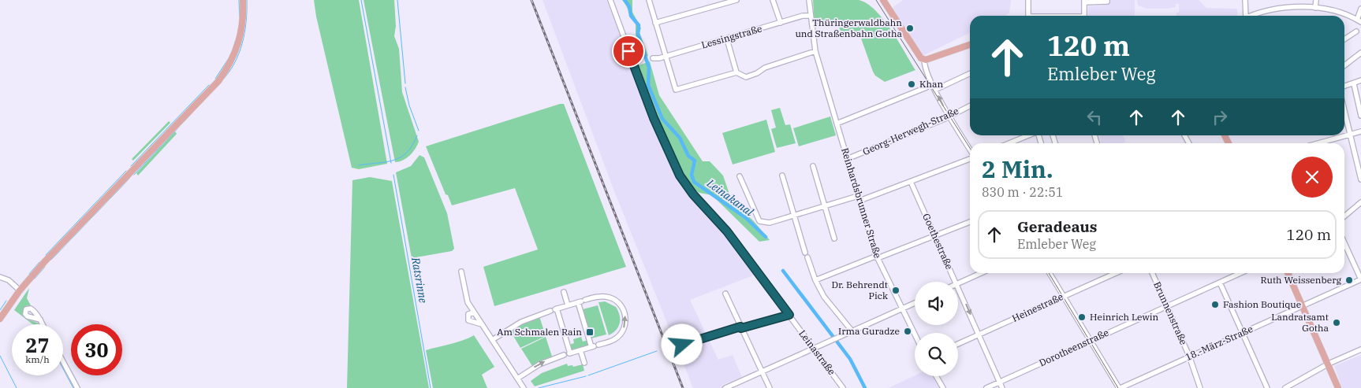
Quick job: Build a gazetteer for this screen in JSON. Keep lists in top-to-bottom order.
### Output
{
  "streets": {
    "street": [
      "Lessingstraße",
      "Georg-Herwegh-Straße",
      "Reinhardsbrunner Straße",
      "Goethestraße",
      "Heinestraße",
      "Brunnenstraße",
      "18.-März-Straße",
      "Dorotheenstraße",
      "Leinastraße"
    ]
  },
  "crossings": [
    ["Lessingstraße", "Reinhardsbrunner Straße"],
    ["Georg-Herwegh-Straße", "Reinhardsbrunner Straße"],
    ["Goethestraße", "Heinestraße"],
    ["Goethestraße", "Dorotheenstraße"],
    ["Brunnenstraße", "18.-März-Straße"],
    ["Brunnenstraße", "Dorotheenstraße"]
  ],
  "water": ["Leinakanal", "Ratsrinne"],
  "places": {
    "other": [
      "Thüringerwaldbahn und Straßenbahn Gotha",
      "Khan",
      "Ruth Weissenberg",
      "Dr. Behrendt Pick",
      "Fashion Boutique",
      "Heinrich Lewin",
      "Landratsamt Gotha",
      "Irma Guradze"
    ],
    "transit": ["Am Schmalen Rain"]
  },
  "page": {
    "turn": ["120 m", "Emleber Weg"],
    "heading": ["2 Min.", "830 m · 22:51"],
    "list": [
      {
        "name": "Geradeaus",
        "note": "Emleber Weg",
        "value": "120 m"
      }
    ],
    "speed": "27 km/h",
    "limit": "30"
  }
}
